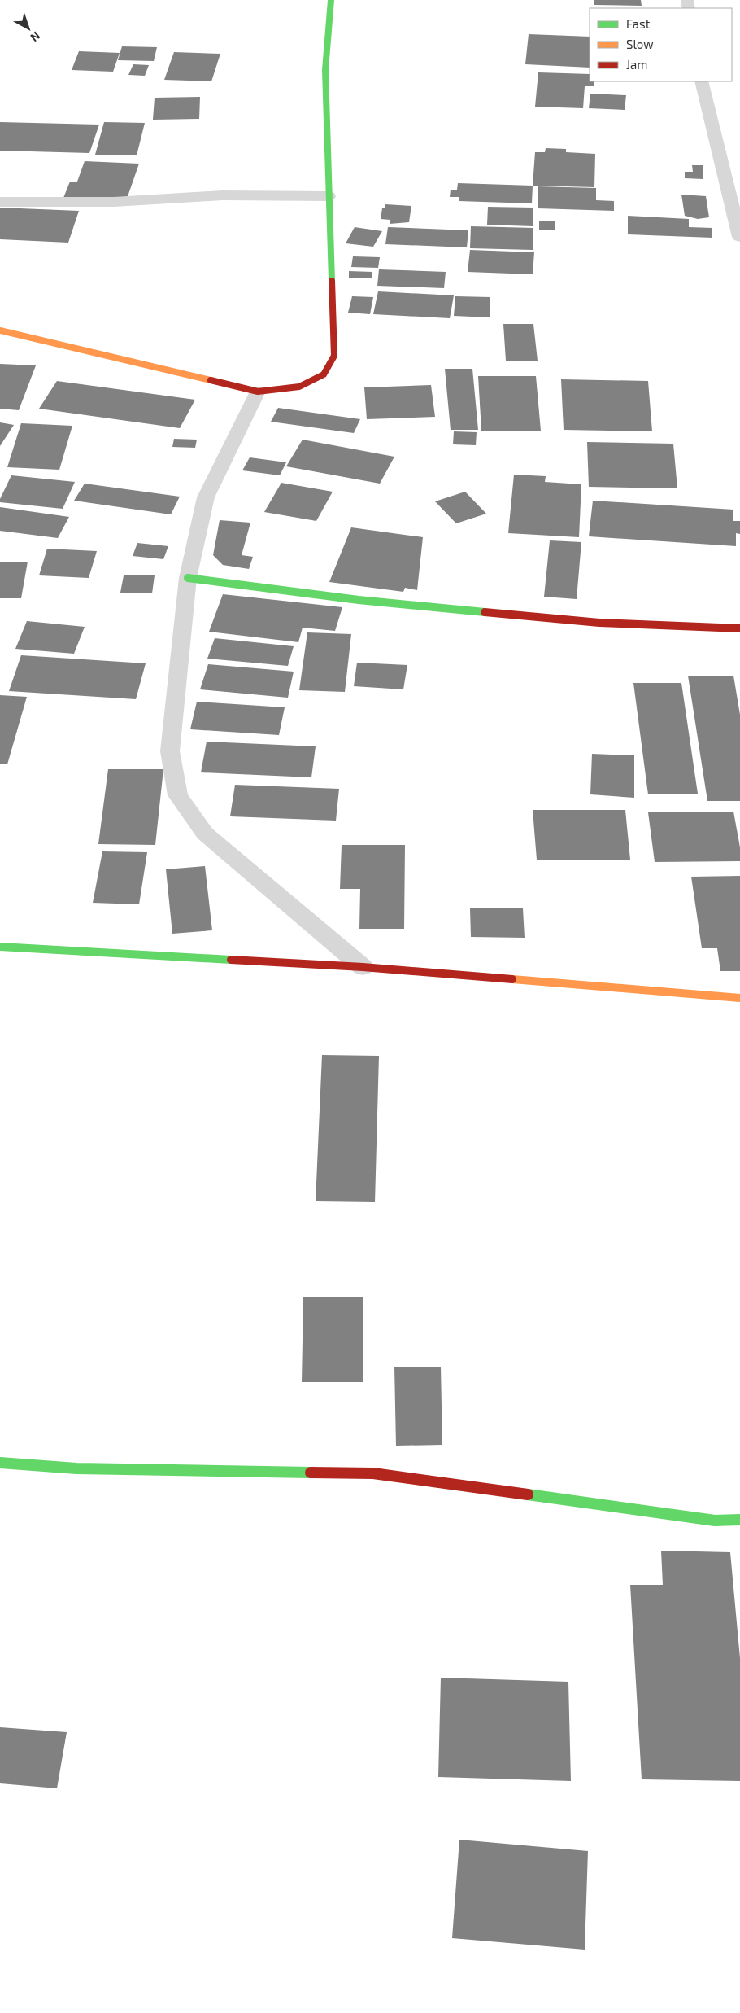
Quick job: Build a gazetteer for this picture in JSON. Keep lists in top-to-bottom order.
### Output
{
  "legend": ["Fast", "Slow", "Jam"],
  "north": "bottom right"
}
